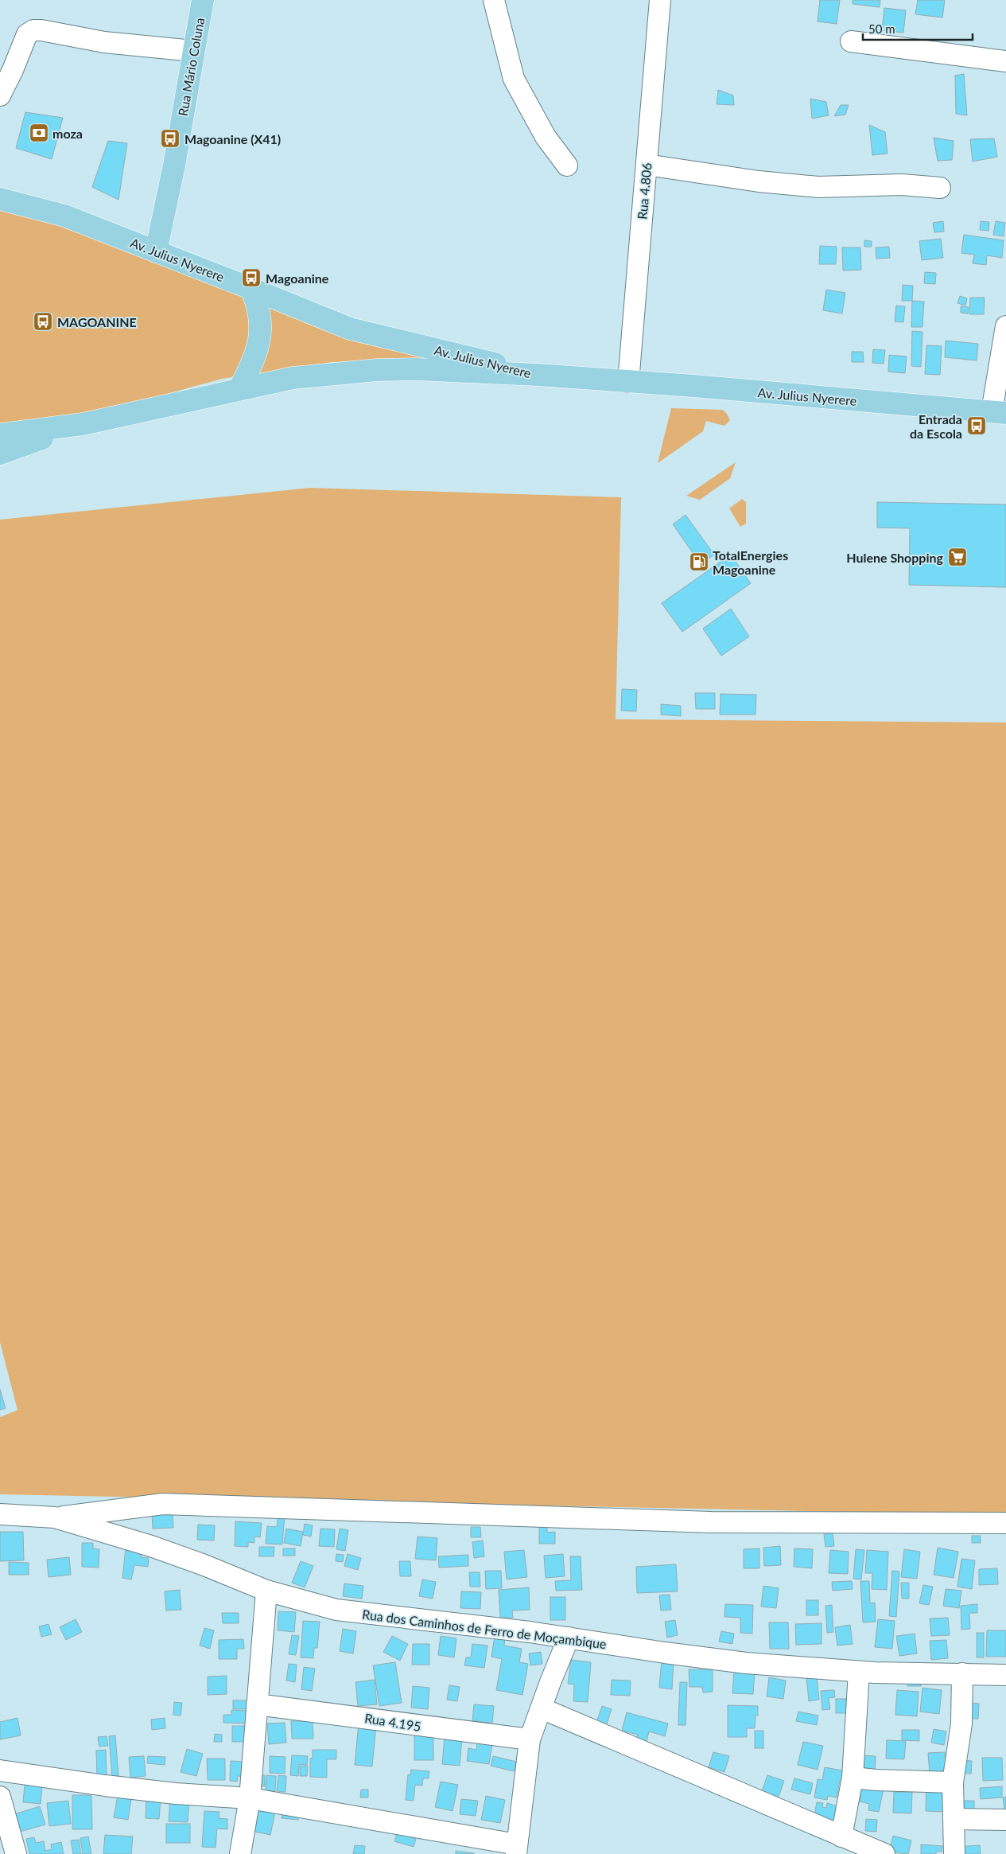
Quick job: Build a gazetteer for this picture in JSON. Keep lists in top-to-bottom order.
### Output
{
  "streets": {
    "main road": ["Rua Mário Coluna", "Av. Julius Nyerere"],
    "street": ["Rua 4.806", "Rua dos Caminhos de Ferro de Moçambique", "Rua 4.195"]
  },
  "crossings": [
    ["Rua Mário Coluna", "Av. Julius Nyerere"],
    ["Rua 4.806", "Av. Julius Nyerere"]
  ],
  "places": {
    "bank": ["moza"],
    "bus stop": [
      "Magoanine (X41)",
      "Magoanine",
      "MAGOANINE",
      "Entrada da Escola"
    ],
    "supermarket": ["Hulene Shopping"],
    "fuel station": ["TotalEnergies Magoanine"]
  },
  "scale_bar": "50 m"
}
